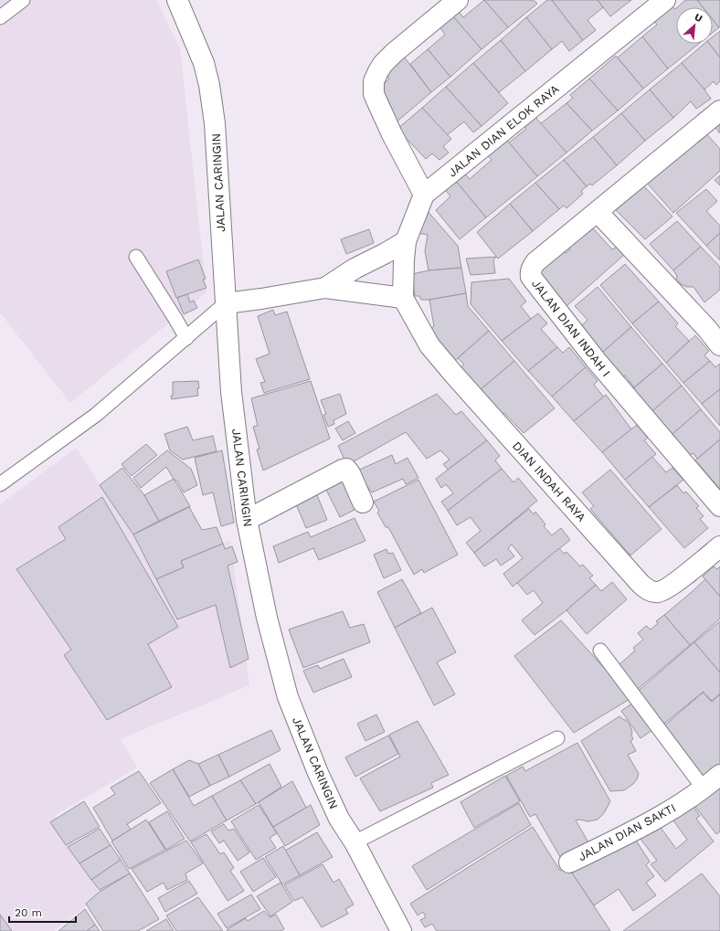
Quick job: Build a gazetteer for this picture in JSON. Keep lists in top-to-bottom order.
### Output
{
  "streets": {
    "street": [
      "JALAN DIAN ELOK RAYA",
      "JALAN CARINGIN",
      "JALAN DIAN INDAH I",
      "DIAN INDAH RAYA",
      "JALAN DIAN SAKTI"
    ]
  },
  "crossings": [
    ["JALAN DIAN ELOK RAYA", "DIAN INDAH RAYA"]
  ],
  "scale_bar": "20 m",
  "north": "top right"
}
